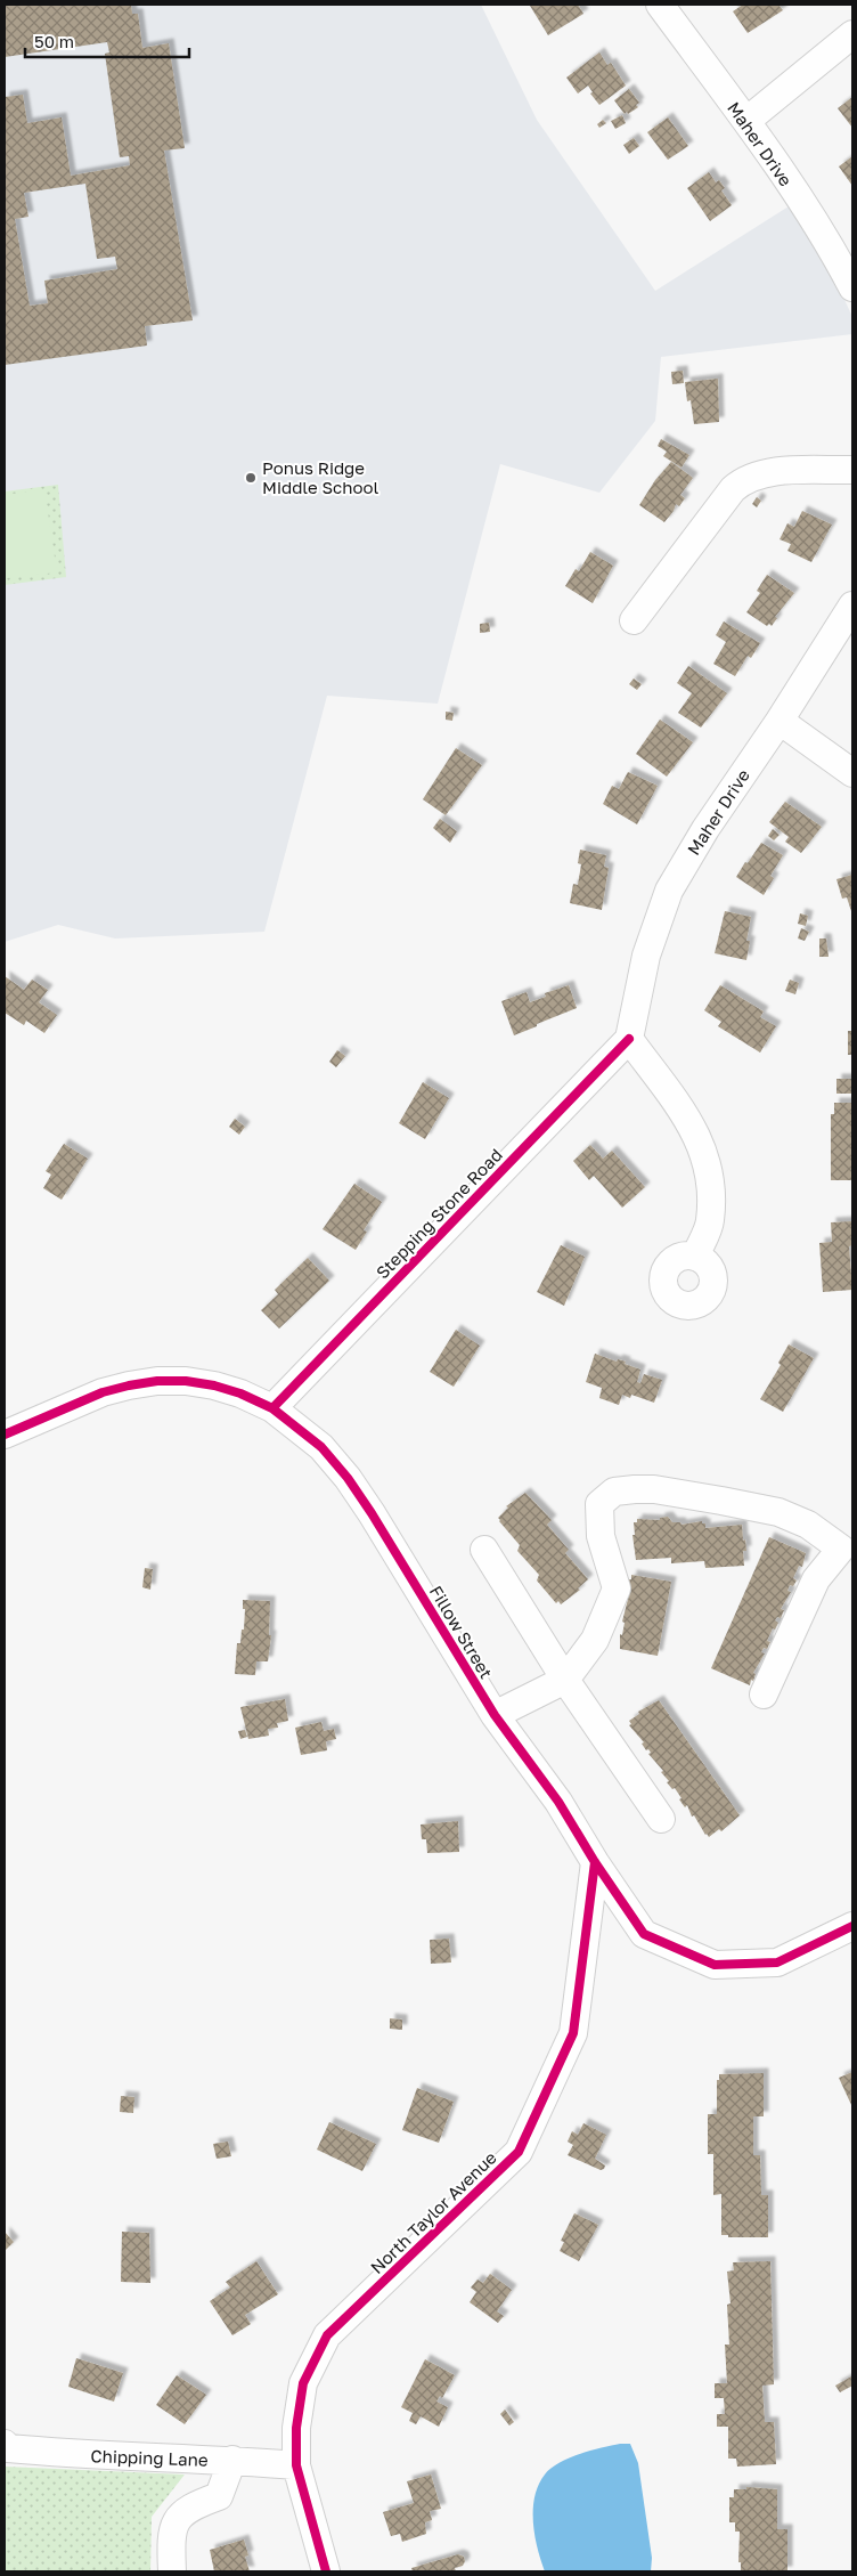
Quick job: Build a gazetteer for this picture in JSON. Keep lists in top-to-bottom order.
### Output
{
  "streets": {
    "street": [
      "Maher Drive",
      "Stepping Stone Road",
      "Fillow Street",
      "North Taylor Avenue",
      "Chipping Lane"
    ]
  },
  "crossings": [
    ["Maher Drive", "Stepping Stone Road"],
    ["Stepping Stone Road", "Fillow Street"],
    ["Fillow Street", "North Taylor Avenue"],
    ["North Taylor Avenue", "Chipping Lane"]
  ],
  "places": ["Ponus Ridge Middle School"],
  "scale_bar": "50 m"
}
